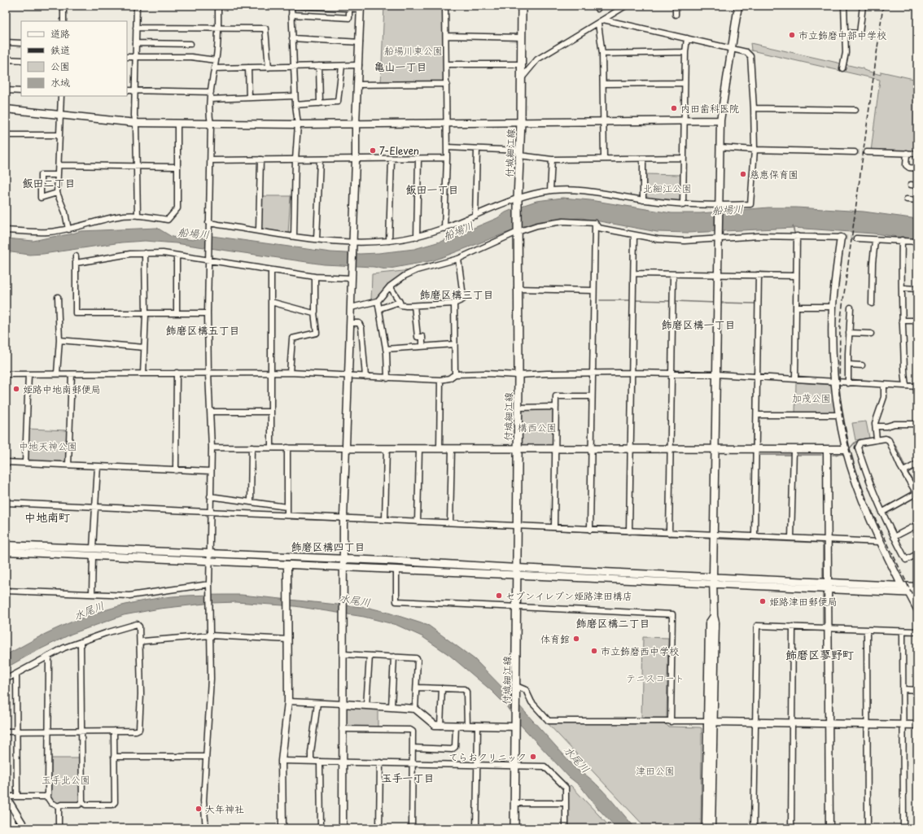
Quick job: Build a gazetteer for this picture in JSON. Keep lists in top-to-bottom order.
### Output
{
  "streets": {
    "main road": ["付城細江線"]
  },
  "districts": [
    "亀山一丁目",
    "飯田二丁目",
    "飯田一丁目",
    "飾磨区構三丁目",
    "飾磨区構一丁目",
    "飾磨区構五丁目",
    "中地南町",
    "飾磨区構四丁目",
    "飾磨区構二丁目",
    "飾磨区蓼野町",
    "玉手一丁目"
  ],
  "water": ["船場川", "水尾川"],
  "parks": [
    "船場川東公園",
    "北細江公園",
    "加茂公園",
    "構西公園",
    "中地天神公園",
    "テニスコート",
    "津田公園",
    "玉手北公園"
  ],
  "places": [
    "市立飾磨中部中学校",
    "内田歯科医院",
    "7-Eleven",
    "慈恵保育園",
    "姫路中地南郵便局",
    "セブンイレブン姫路津田構店",
    "姫路津田郵便局",
    "体育館",
    "市立飾磨西中学校",
    "てらおクリニック",
    "大年神社"
  ],
  "legend": [
    "道路",
    "鉄道",
    "公園",
    "水域"
  ]
}
